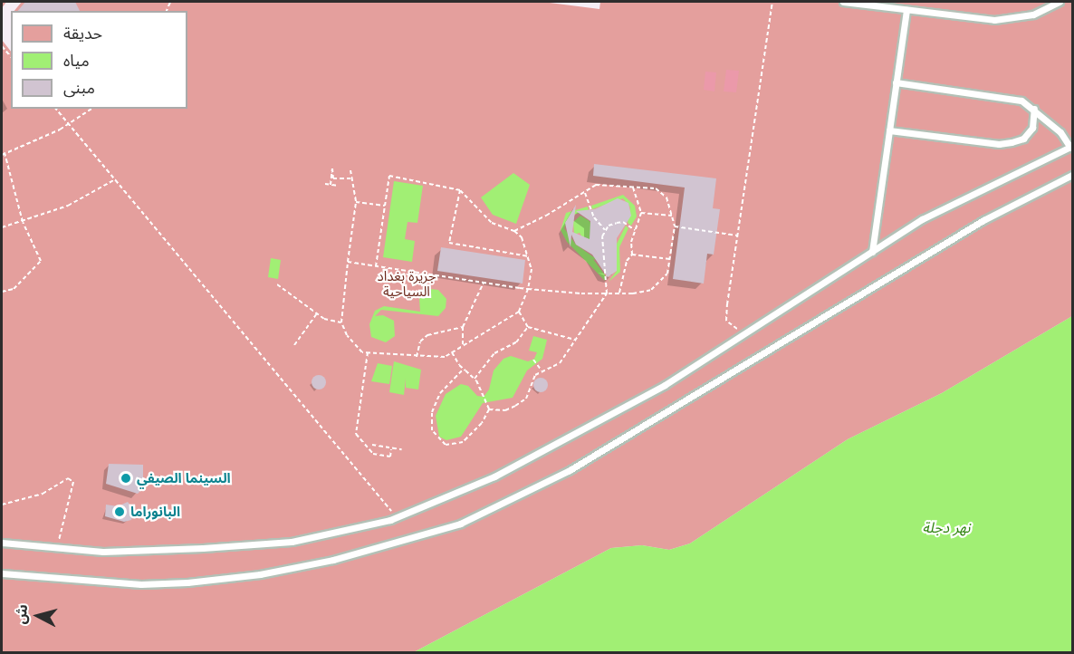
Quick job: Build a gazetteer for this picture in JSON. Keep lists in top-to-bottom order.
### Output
{
  "water": ["نهر دجلة"],
  "parks": ["جزيرة بغداد السياحية"],
  "places": ["السينما الصيفي", "البانوراما"],
  "legend": ["حديقة", "مياه", "مبنى"],
  "north": "left"
}
